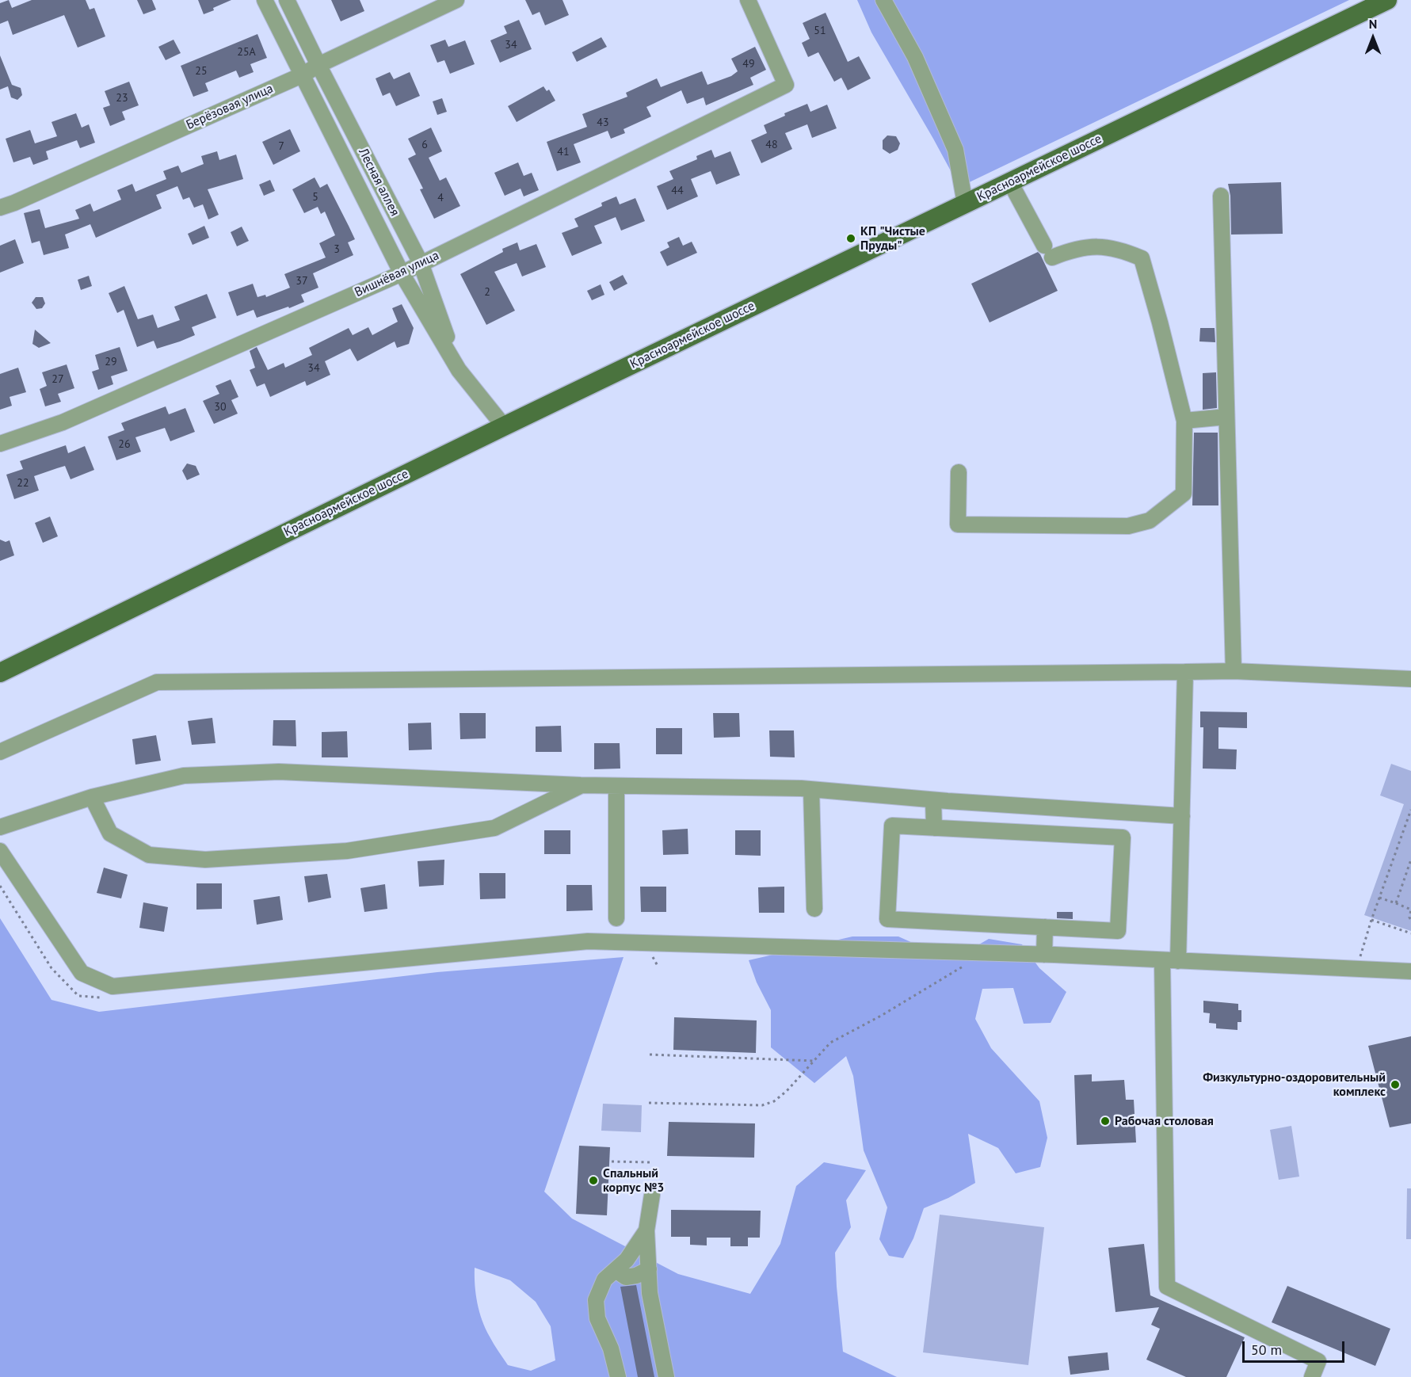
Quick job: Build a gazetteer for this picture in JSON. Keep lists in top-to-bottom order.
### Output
{
  "streets": {
    "main road": ["Красноармейское шоссе"],
    "street": ["Берёзовая улица", "Лесная аллея", "Вишнёвая улица"]
  },
  "crossings": [
    ["Берёзовая улица", "Лесная аллея"],
    ["Лесная аллея", "Вишнёвая улица"]
  ],
  "places": [
    "КП \"Чистые Пруды\"",
    "Физкультурно-оздоровительный комплекс",
    "Рабочая столовая",
    "Спальный корпус №3"
  ],
  "house_numbers": [
    "51",
    "34",
    "25А",
    "49",
    "25",
    "23",
    "43",
    "6",
    "48",
    "7",
    "41",
    "44",
    "5",
    "4",
    "3",
    "37",
    "2",
    "29",
    "34",
    "27",
    "30",
    "26",
    "22"
  ],
  "scale_bar": "50 m",
  "north": "top"
}
